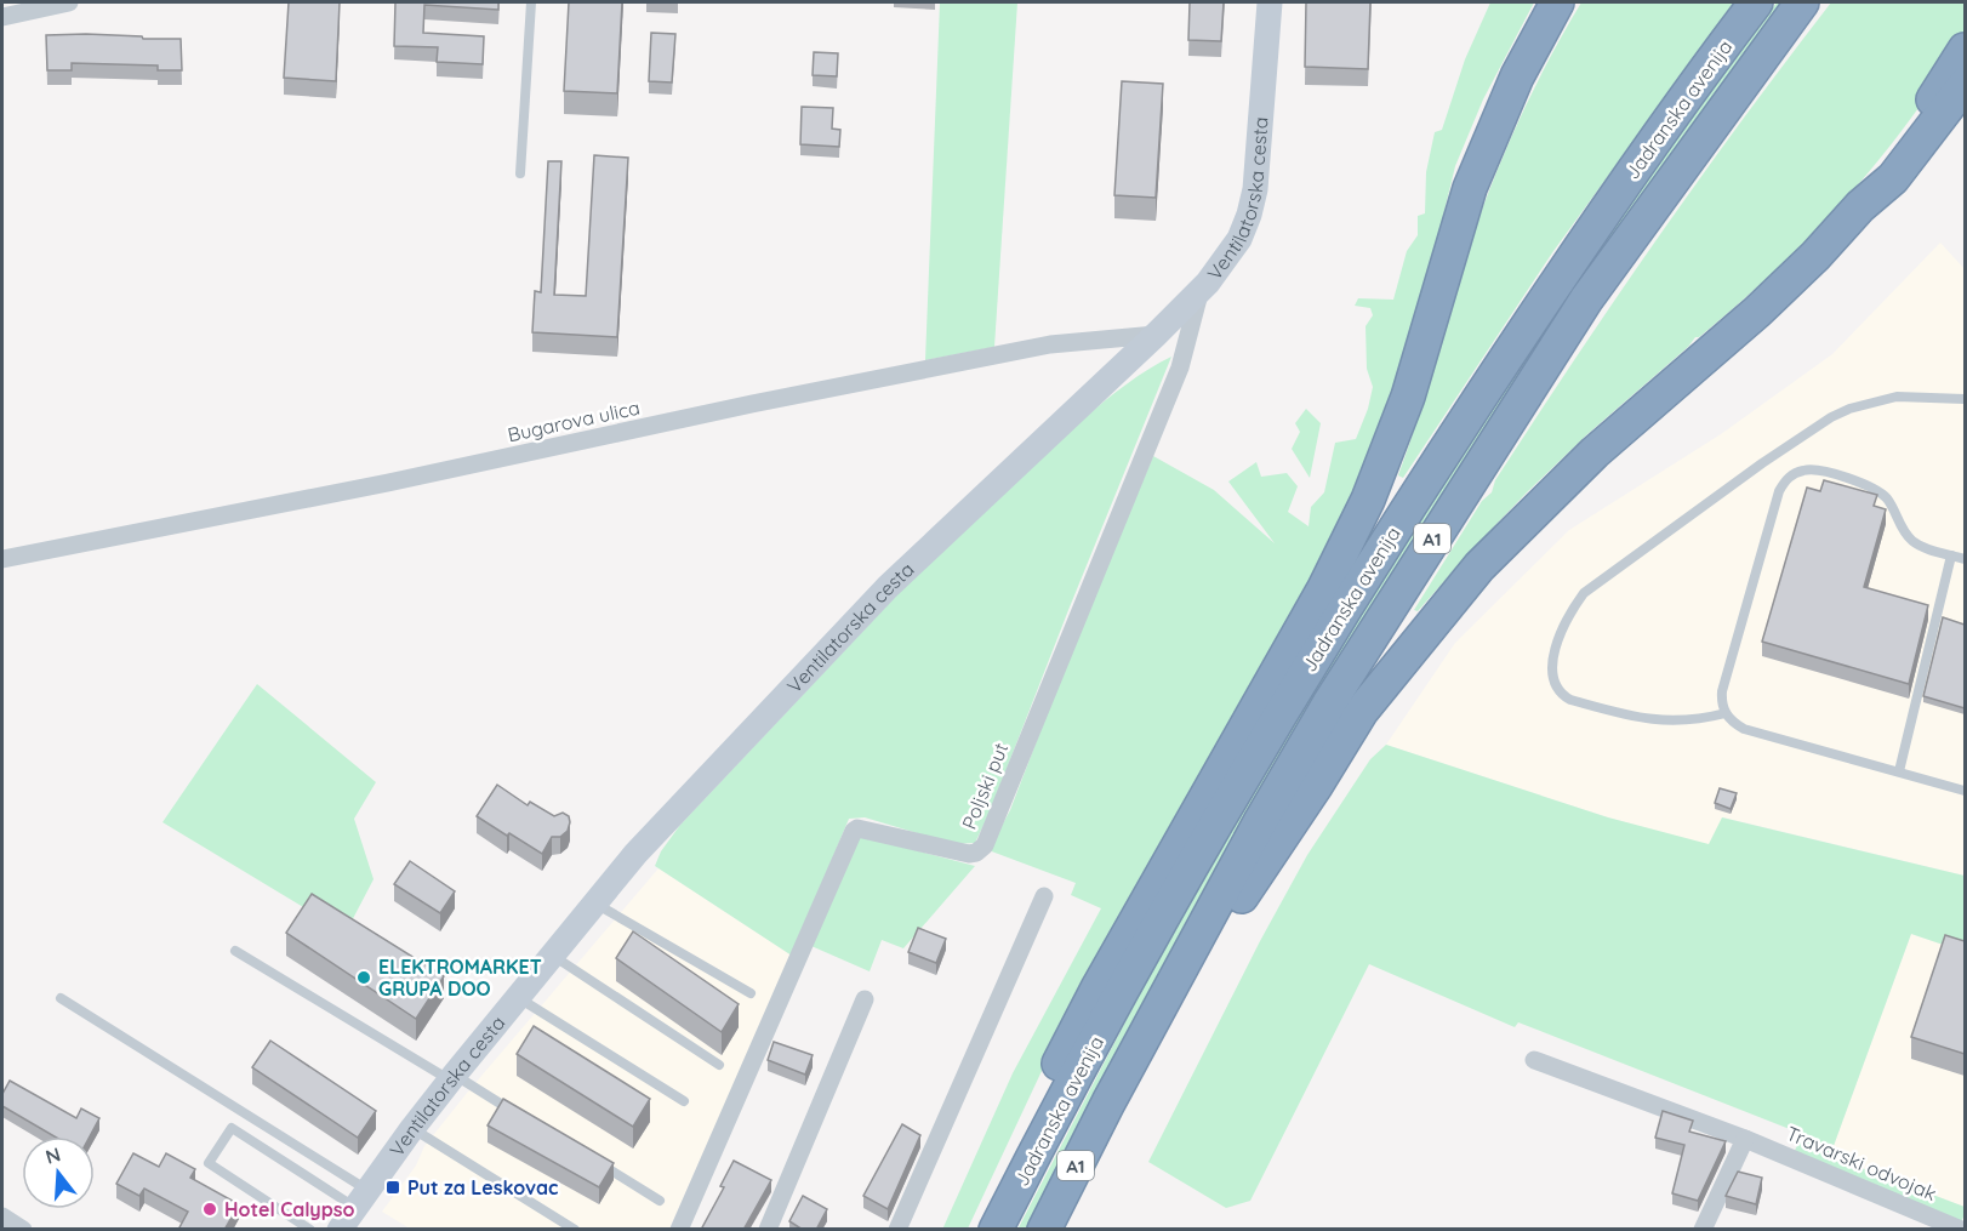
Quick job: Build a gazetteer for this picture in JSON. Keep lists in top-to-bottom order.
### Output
{
  "streets": {
    "highway": ["Jadranska avenija", "A1"],
    "main road": ["Ventilatorska cesta"],
    "street": ["Bugarova ulica", "Poljski put", "Travarski odvojak"]
  },
  "crossings": [
    ["Ventilatorska cesta", "Bugarova ulica"],
    ["Ventilatorska cesta", "Poljski put"]
  ],
  "places": {
    "other": ["ELEKTROMARKET GRUPA DOO", "Hotel Calypso"],
    "transit": ["Put za Leskovac"]
  },
  "north": "top"
}
